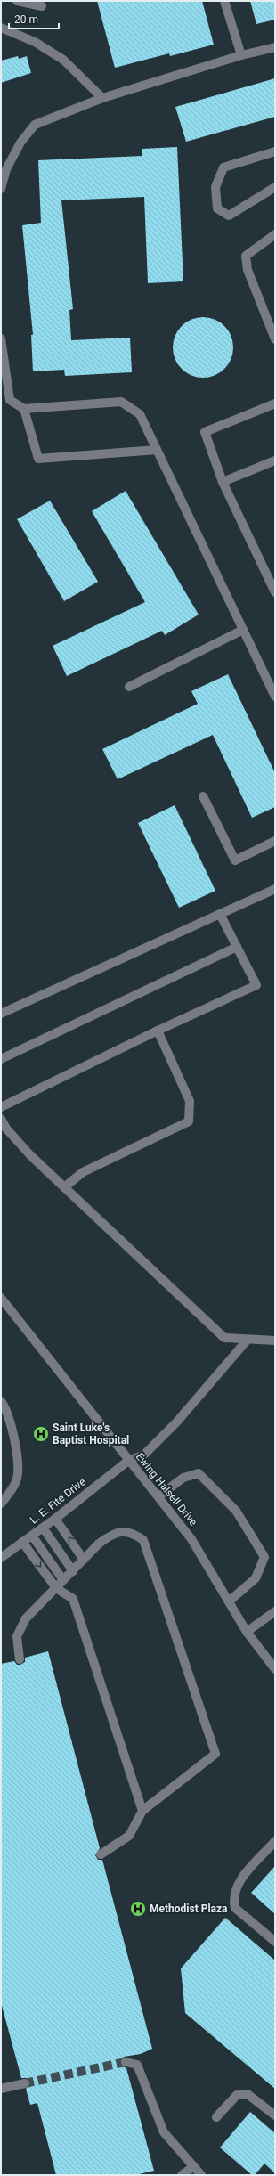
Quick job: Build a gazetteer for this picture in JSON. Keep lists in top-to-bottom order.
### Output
{
  "streets": {
    "street": ["Ewing Halsell Drive", "L. E. Fite Drive"]
  },
  "crossings": [
    ["Ewing Halsell Drive", "L. E. Fite Drive"]
  ],
  "places": {
    "hospital": ["Saint Luke's Baptist Hospital", "Methodist Plaza"]
  },
  "scale_bar": "20 m"
}
